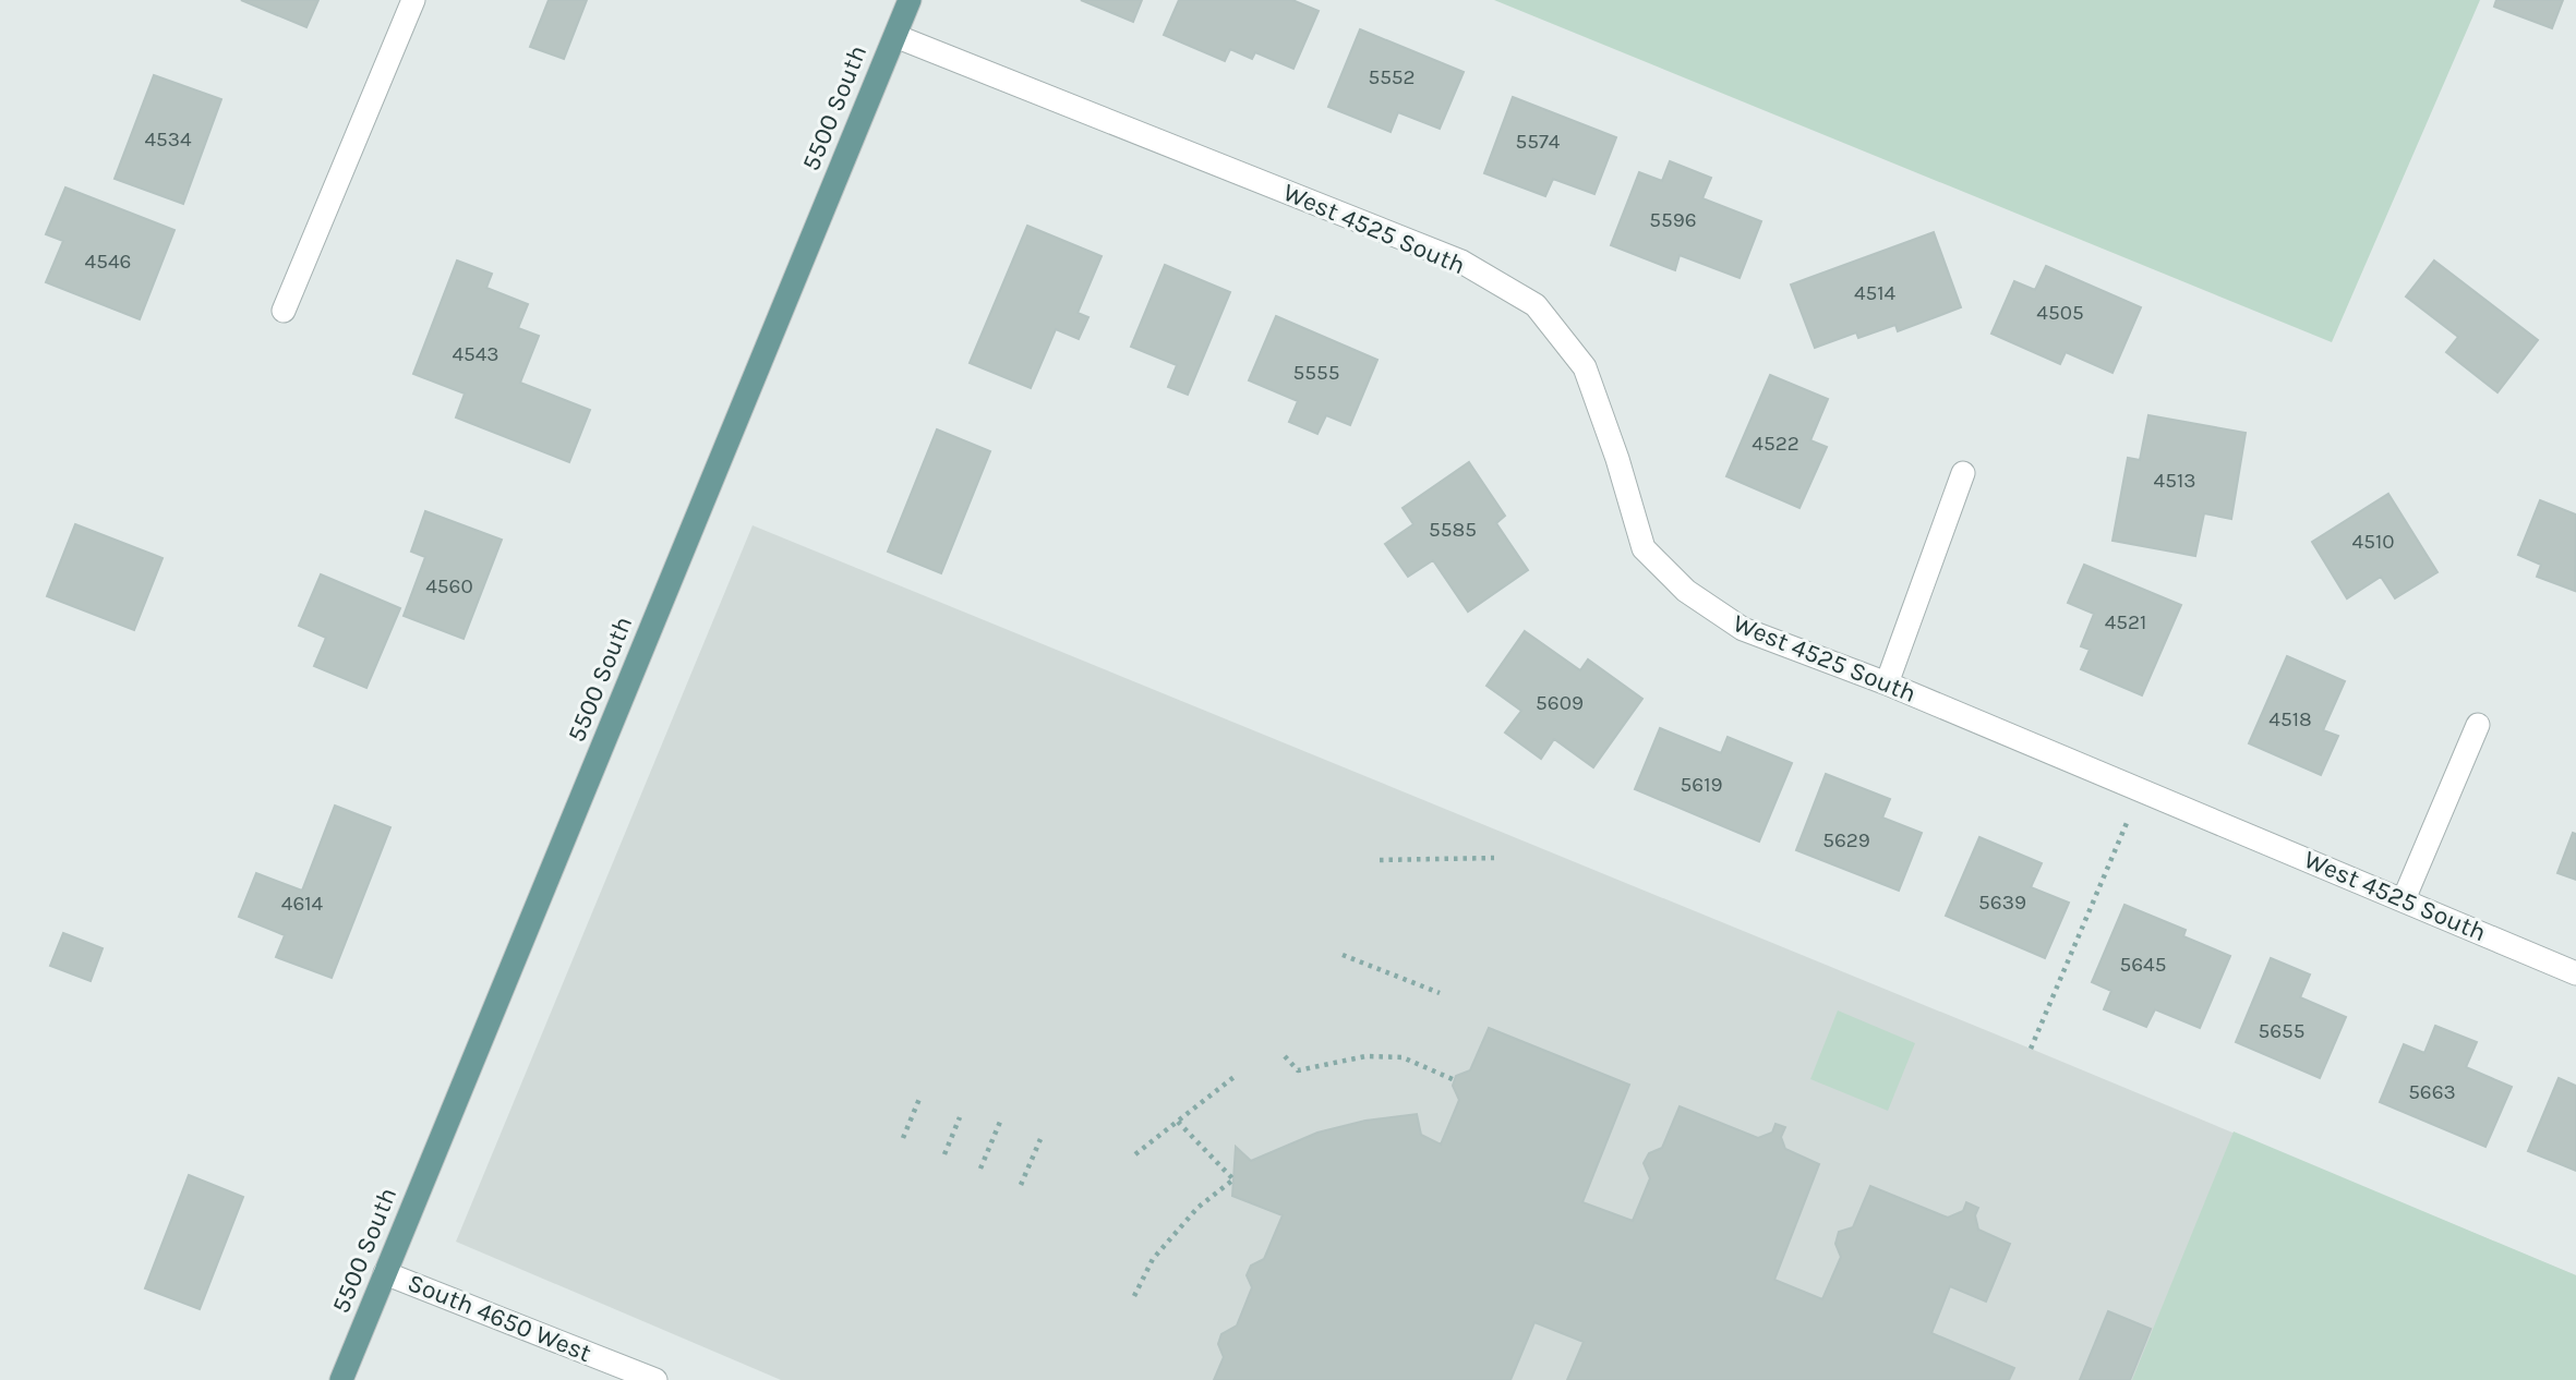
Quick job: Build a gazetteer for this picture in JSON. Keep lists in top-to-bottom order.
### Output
{
  "streets": {
    "main road": ["5500 South"],
    "street": ["West 4525 South", "South 4650 West"]
  },
  "crossings": [
    ["5500 South", "West 4525 South"],
    ["5500 South", "South 4650 West"]
  ],
  "house_numbers": [
    "5552",
    "4534",
    "5574",
    "5596",
    "4546",
    "4514",
    "4505",
    "4543",
    "5555",
    "4522",
    "4513",
    "5585",
    "4510",
    "4560",
    "4521",
    "5609",
    "4518",
    "5619",
    "5629",
    "5639",
    "4614",
    "5645",
    "5655",
    "5663"
  ]
}
